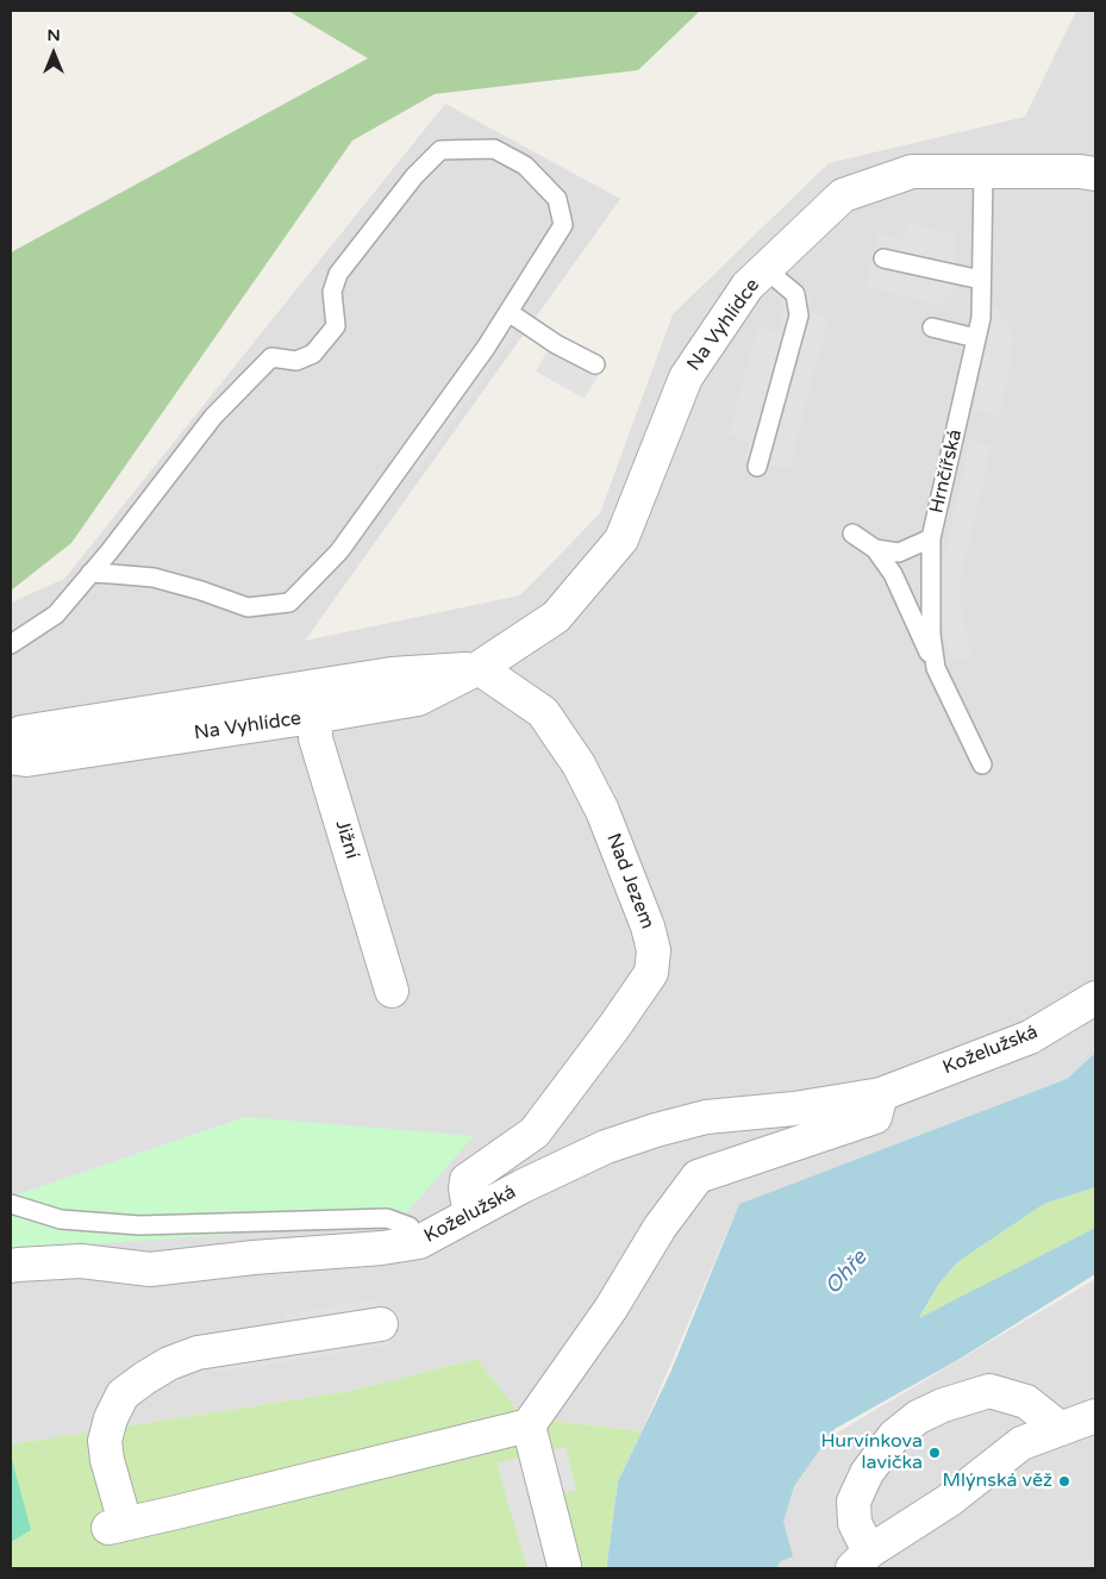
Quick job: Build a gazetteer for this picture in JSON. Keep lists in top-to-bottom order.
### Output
{
  "streets": {
    "street": [
      "Na Vyhlídce",
      "Jižní",
      "Nad Jezem",
      "Koželužská"
    ],
    "lane": ["Hrnčířská"]
  },
  "crossings": [
    ["Na Vyhlídce", "Hrnčířská"],
    ["Na Vyhlídce", "Jižní"],
    ["Na Vyhlídce", "Nad Jezem"],
    ["Nad Jezem", "Koželužská"]
  ],
  "water": ["Ohře"],
  "places": ["Hurvínkova lavička", "Mlýnská věž"],
  "north": "top"
}
